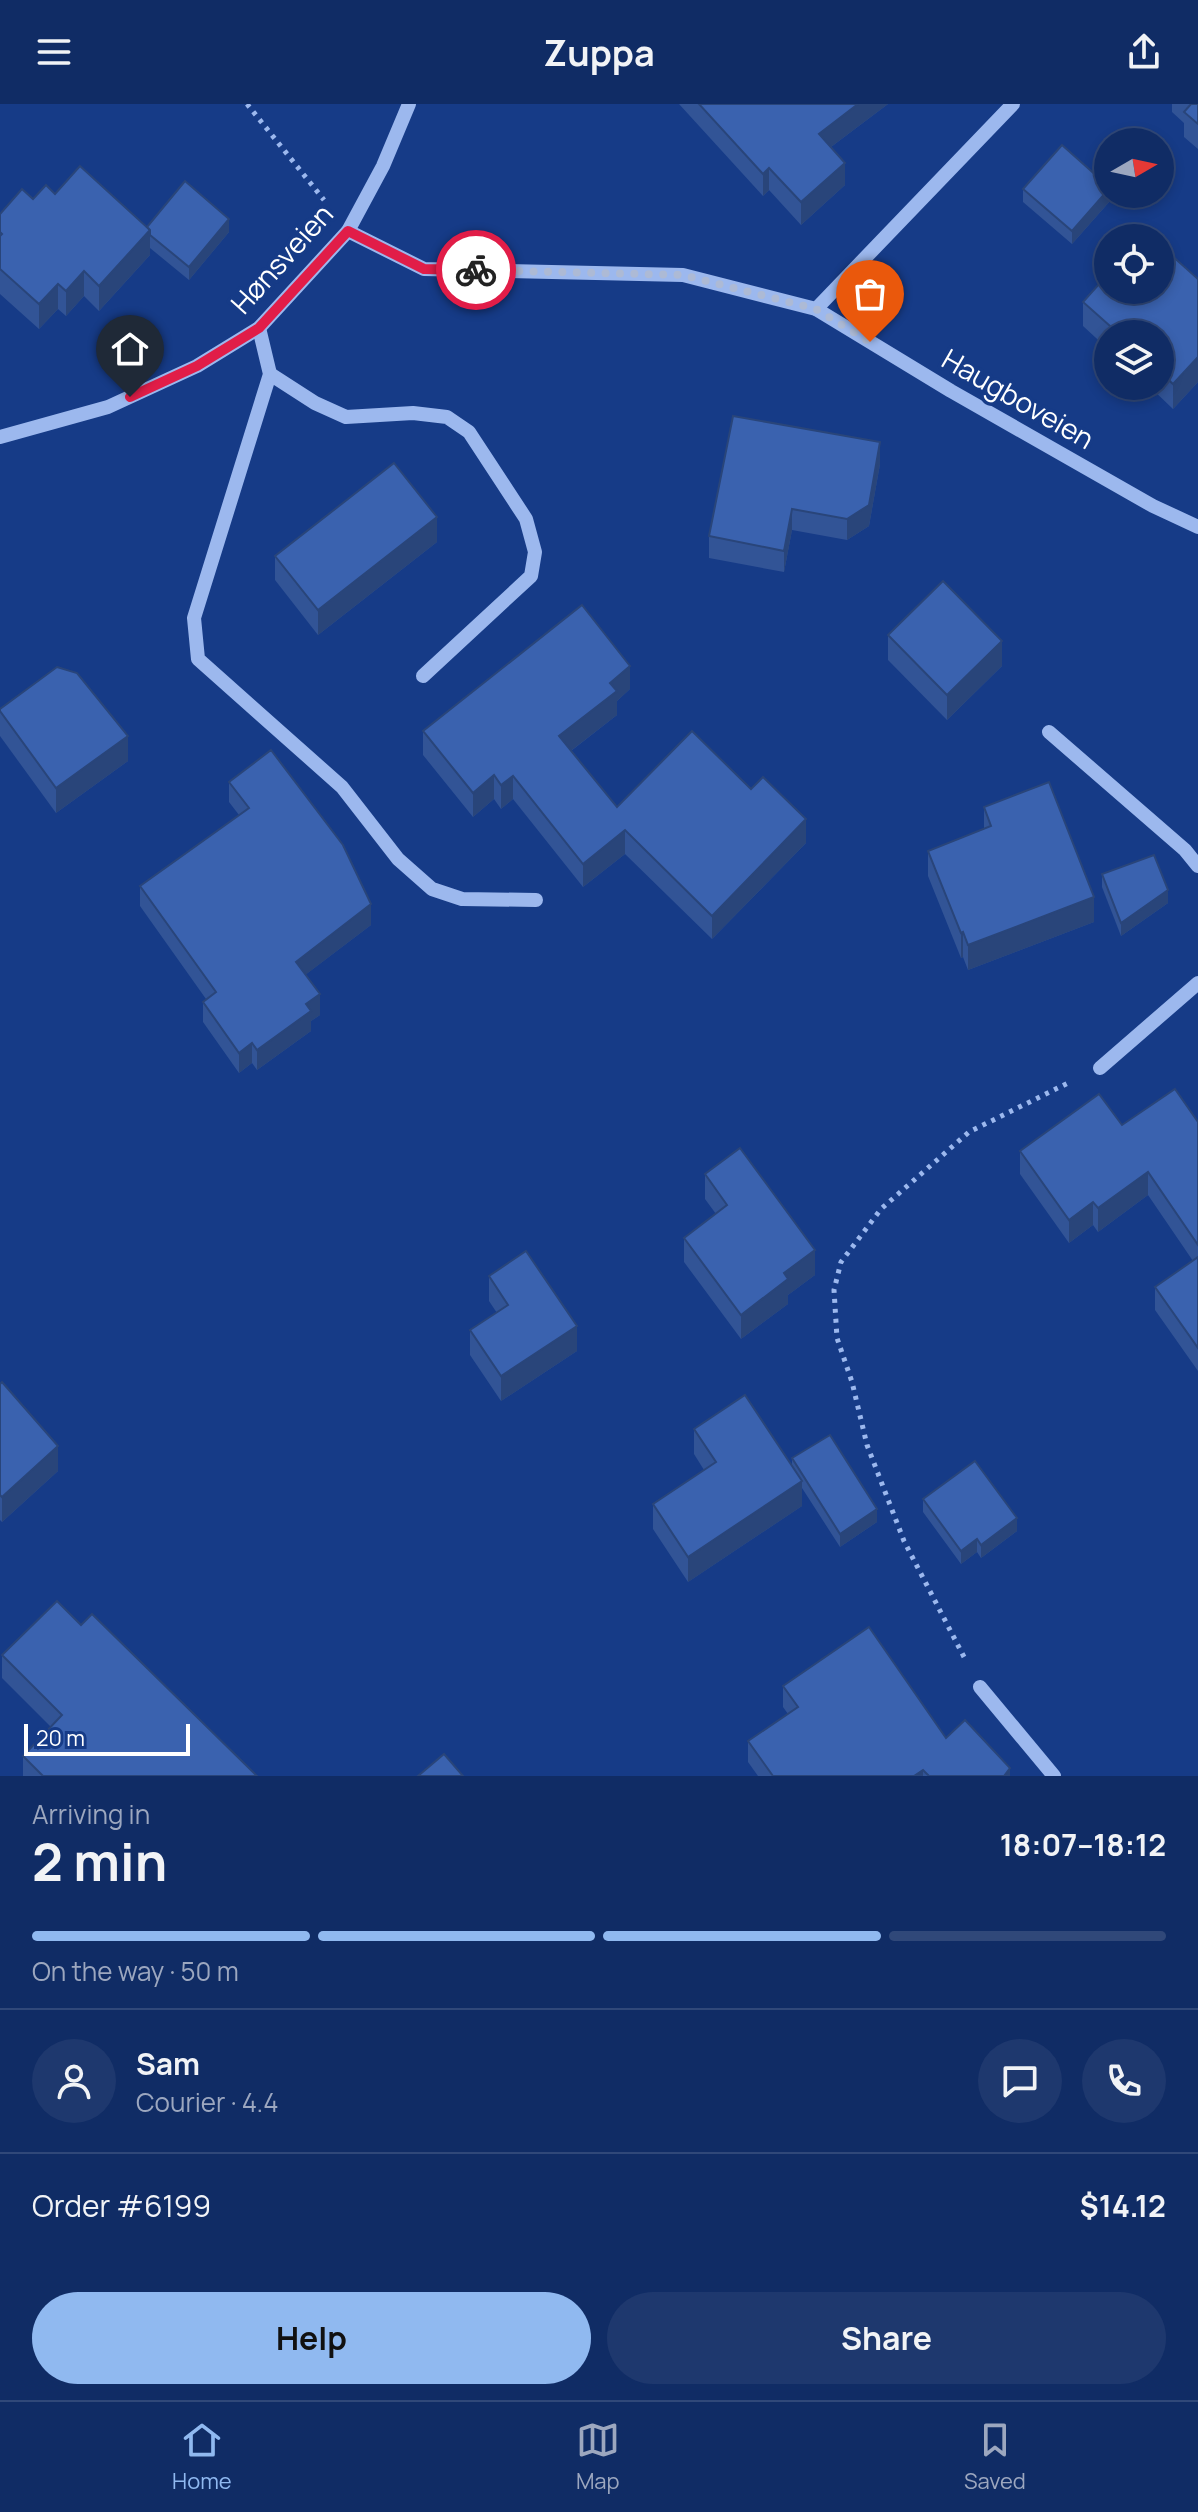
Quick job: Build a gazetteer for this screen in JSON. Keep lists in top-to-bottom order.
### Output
{
  "streets": {
    "street": ["Hønsveien", "Haugboveien"]
  },
  "crossings": [
    ["Hønsveien", "Haugboveien"]
  ],
  "scale_bar": "20 m",
  "north": "right",
  "page": {
    "header": "Zuppa",
    "scale": "20 m",
    "heading": ["2 min", "Arriving in", "18:07–18:12"],
    "panel": [
      "Sam",
      "Courier · 4.4",
      "Order #6199",
      "$14.12"
    ],
    "bar": "On the way · 50 m",
    "buttons": ["Help", "Share"],
    "tabs": ["Home", "Map", "Saved"]
  }
}
